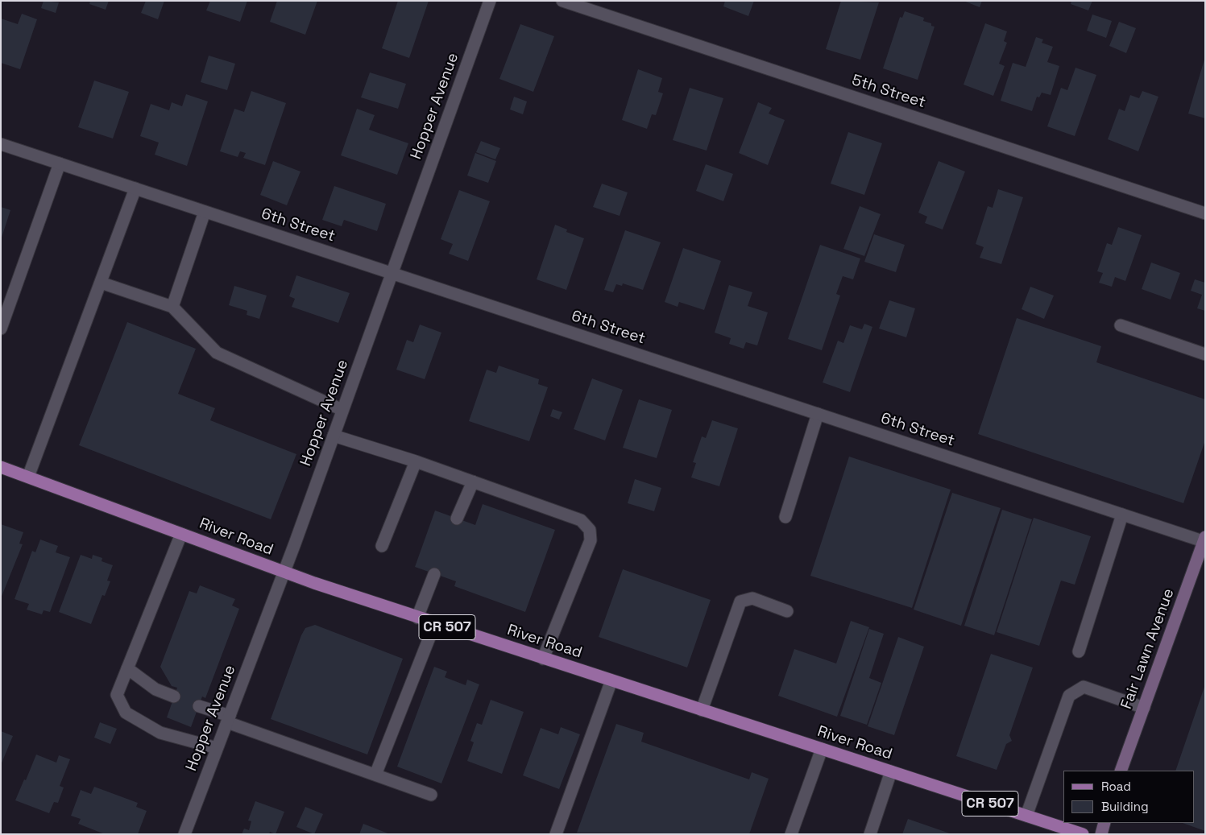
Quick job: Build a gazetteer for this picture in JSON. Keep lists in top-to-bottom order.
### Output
{
  "streets": {
    "main road": ["River Road", "CR 507", "Fair Lawn Avenue"],
    "street": ["5th Street", "Hopper Avenue", "6th Street"]
  },
  "crossings": [
    ["Hopper Avenue", "6th Street"],
    ["Hopper Avenue", "River Road"],
    ["6th Street", "Fair Lawn Avenue"]
  ],
  "legend": ["Road", "Building"]
}
